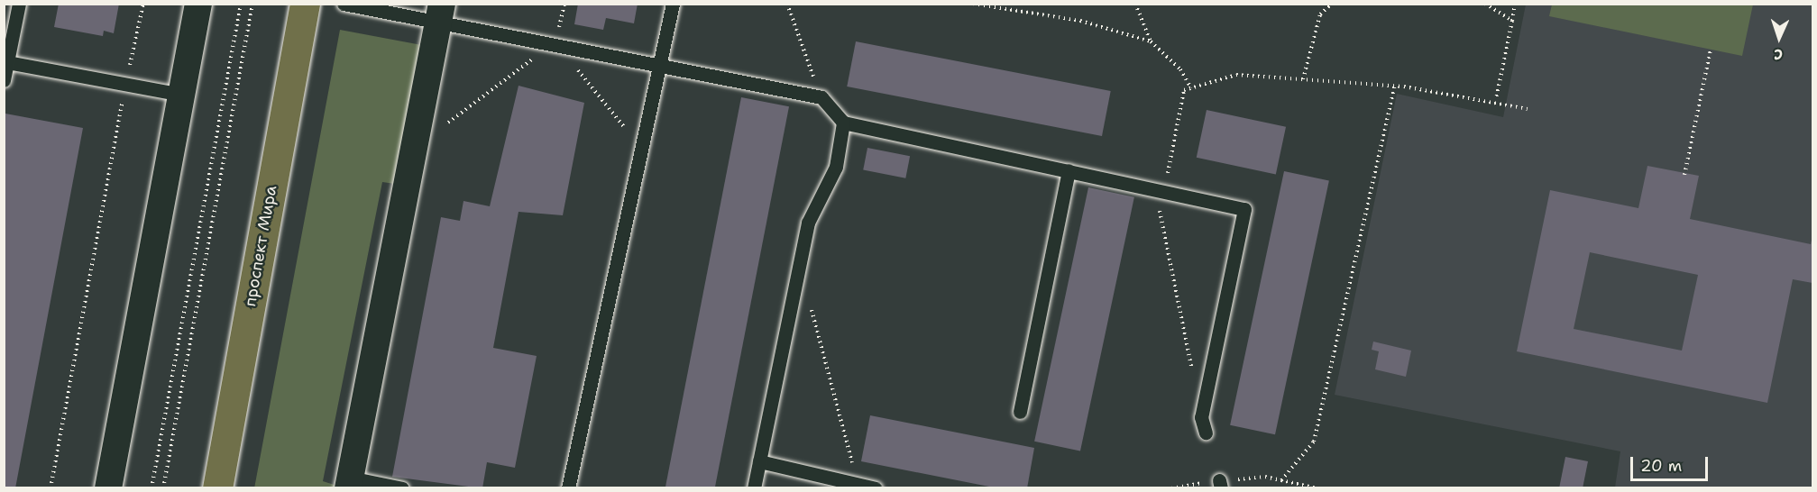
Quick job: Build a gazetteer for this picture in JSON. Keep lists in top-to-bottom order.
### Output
{
  "streets": {
    "main road": ["проспект Мира"]
  },
  "scale_bar": "20 m",
  "north": "bottom"
}
